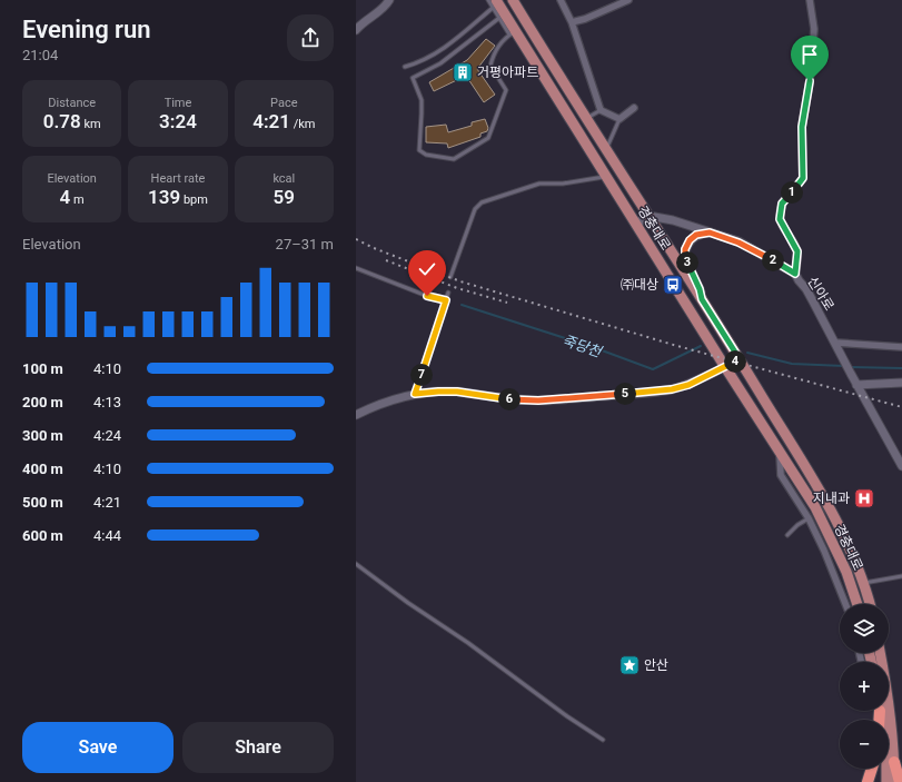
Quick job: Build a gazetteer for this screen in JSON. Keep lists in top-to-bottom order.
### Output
{
  "streets": {
    "main road": ["경충대로"],
    "street": ["신아로"]
  },
  "crossings": [
    ["경충대로", "신아로"]
  ],
  "water": ["죽당천"],
  "places": {
    "building": ["거평아파트"],
    "bus stop": ["㈜대상"],
    "hospital": ["지내과"],
    "place": ["안산"]
  },
  "page": {
    "heading": ["Evening run", "21:04"],
    "stats": [
      ["Distance", "0.78 km"],
      ["Time", "3:24"],
      ["Pace", "4:21 /km"],
      ["Elevation", "4 m"],
      ["Heart rate", "139 bpm"],
      ["kcal", "59"]
    ],
    "pins": [
      "1",
      "2",
      "3",
      "4",
      "7",
      "5",
      "6"
    ],
    "chart": ["Elevation", "27–31 m"],
    "list": [
      {
        "name": "100 m",
        "note": "4:10"
      },
      {
        "name": "200 m",
        "note": "4:13"
      },
      {
        "name": "300 m",
        "note": "4:24"
      },
      {
        "name": "400 m",
        "note": "4:10"
      },
      {
        "name": "500 m",
        "note": "4:21"
      },
      {
        "name": "600 m",
        "note": "4:44"
      }
    ],
    "map_buttons": ["+", "−"],
    "buttons": ["Save", "Share"]
  }
}
